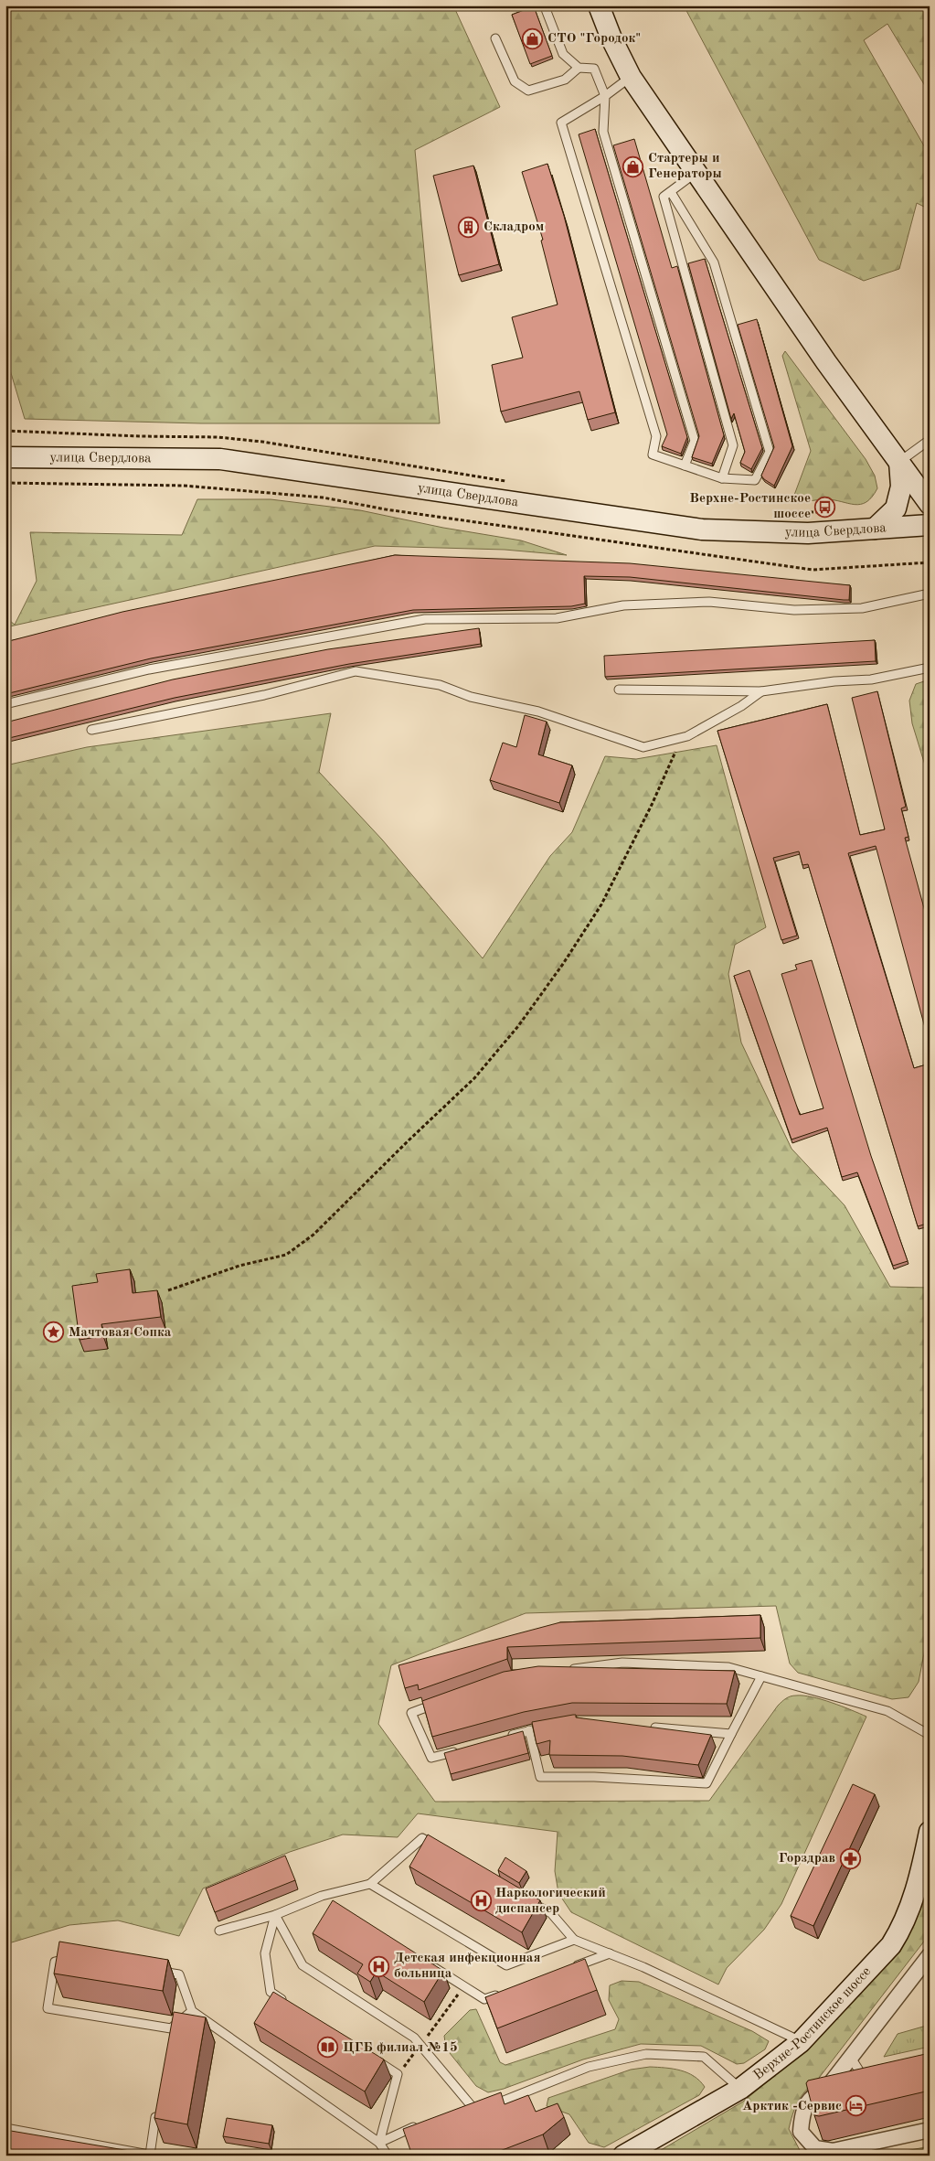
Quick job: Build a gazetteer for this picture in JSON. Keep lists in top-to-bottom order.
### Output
{
  "streets": {
    "street": ["улица Свердлова", "Верхне-Ростинское шоссе"]
  },
  "places": {
    "shop": ["СТО \"Городок\"", "Стартеры и Генераторы"],
    "building": ["Складром"],
    "bus stop": ["Верхне-Ростинское шоссе"],
    "place": ["Мачтовая Сопка"],
    "pharmacy": ["Горздрав"],
    "hospital": ["Наркологический диспансер", "Детская инфекционная больница"],
    "library": ["ЦГБ филиал №15"],
    "hotel": ["Арктик -Сервис"]
  }
}
